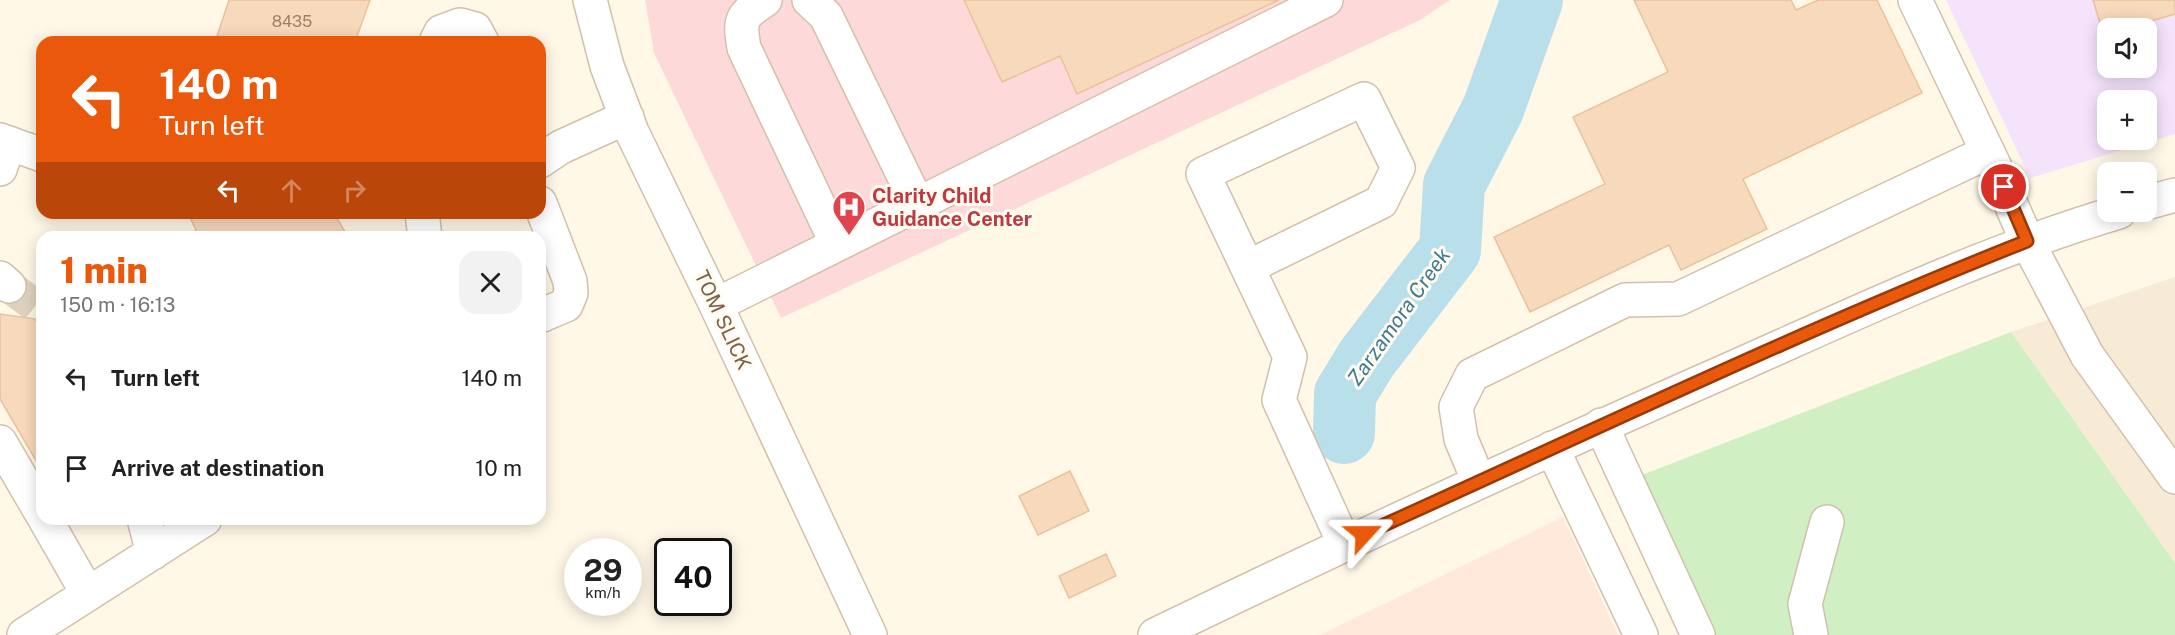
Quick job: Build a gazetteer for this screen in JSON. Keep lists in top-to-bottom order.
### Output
{
  "streets": {
    "street": ["TOM SLICK"]
  },
  "water": ["Zarzamora Creek"],
  "places": {
    "hospital": ["Clarity Child Guidance Center"]
  },
  "house_numbers": ["8435"],
  "page": {
    "map_buttons": ["+", "−"],
    "turn": ["140 m", "Turn left"],
    "heading": ["1 min", "150 m · 16:13"],
    "list": [
      {
        "name": "Turn left",
        "value": "140 m"
      },
      {
        "name": "Arrive at destination",
        "value": "10 m"
      }
    ],
    "speed": "29 km/h",
    "limit": "40"
  }
}
